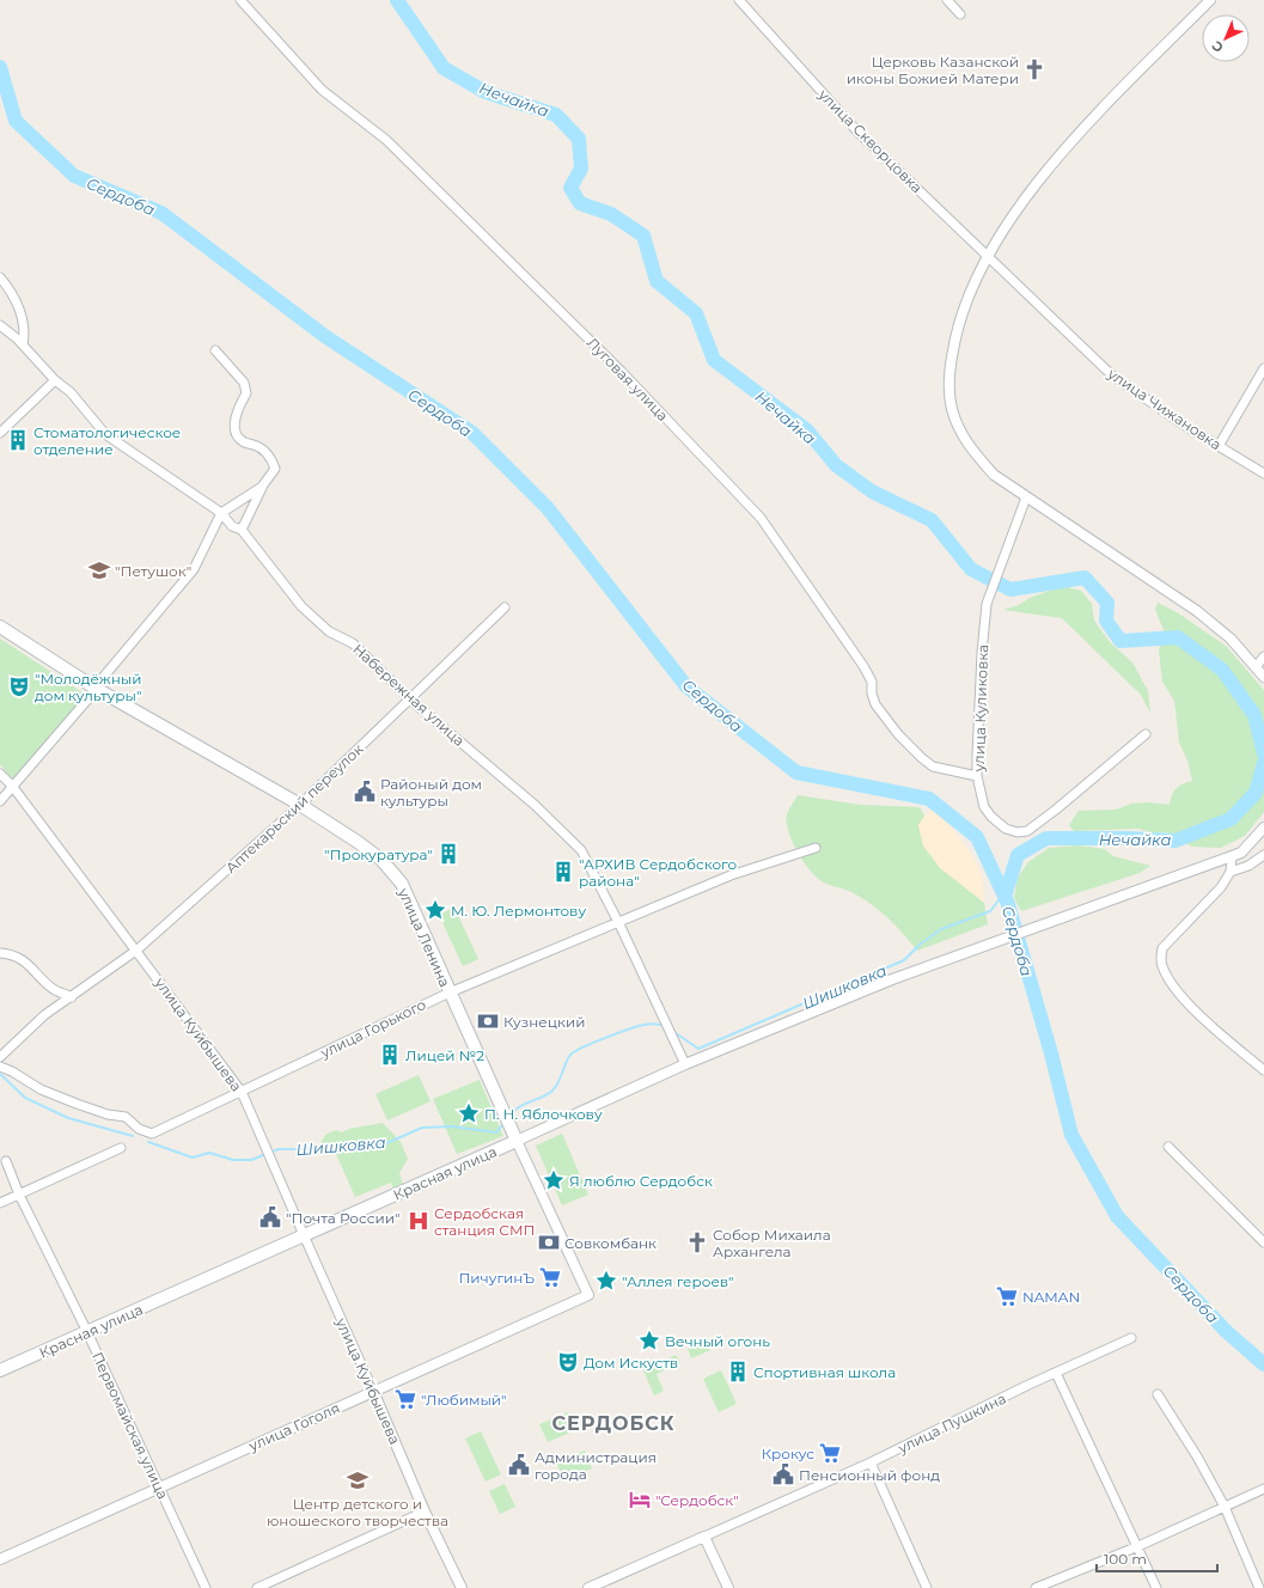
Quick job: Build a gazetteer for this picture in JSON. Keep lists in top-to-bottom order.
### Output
{
  "streets": {
    "main road": ["улица Ленина", "Красная улица"],
    "street": [
      "улица Скворцовка",
      "Луговая улица",
      "улица Чижановка",
      "Набережная улица",
      "улица Куликовка",
      "Аптекарьский переулок",
      "улица Горького",
      "улица Куйбышева",
      "улица Пушкина",
      "Первомайская улица",
      "улица Гоголя"
    ]
  },
  "crossings": [
    ["улица Скворцовка", "улица Чижановка"],
    ["Луговая улица", "улица Куликовка"],
    ["Набережная улица", "Аптекарьский переулок"],
    ["Набережная улица", "улица Горького"],
    ["Набережная улица", "Красная улица"],
    ["Аптекарьский переулок", "улица Ленина"],
    ["Аптекарьский переулок", "улица Куйбышева"],
    ["улица Ленина", "улица Горького"],
    ["улица Ленина", "Красная улица"],
    ["улица Ленина", "улица Гоголя"],
    ["улица Горького", "улица Куйбышева"],
    ["улица Куйбышева", "Красная улица"],
    ["улица Куйбышева", "улица Гоголя"],
    ["Красная улица", "Первомайская улица"],
    ["Первомайская улица", "улица Гоголя"]
  ],
  "districts": ["СЕРДОБСК"],
  "water": ["Нечайка", "Сердоба", "Шишковка"],
  "places": {
    "church": ["Церковь Казанской иконы Божией Матери", "Собор Михаила Архангела"],
    "building": [
      "Стоматологическое отделение",
      "\"Прокуратура\"",
      "\"АРХИВ Сердобского района\"",
      "Лицей №2",
      "Спортивная школа"
    ],
    "school or university": ["\"Петушок\"", "Центр детского и юношеского творчества"],
    "theatre": ["\"Молодёжный дом культуры\"", "Дом Искуств"],
    "public building": [
      "Районый дом культуры",
      "\"Почта России\"",
      "Администрация города",
      "Пенсионный фонд"
    ],
    "place": [
      "М. Ю. Лермонтову",
      "П. Н. Яблочкову",
      "Я люблю Сердобск",
      "\"Аллея героев\"",
      "Вечный огонь"
    ],
    "bank": ["Кузнецкий", "Совкомбанк"],
    "hospital": ["Сердобская станция СМП"],
    "supermarket": [
      "ПичугинЪ",
      "NAMAN",
      "\"Любимый\"",
      "Крокус"
    ],
    "hotel": ["\"Сердобск\""]
  },
  "scale_bar": "100 m",
  "north": "bottom left"
}
